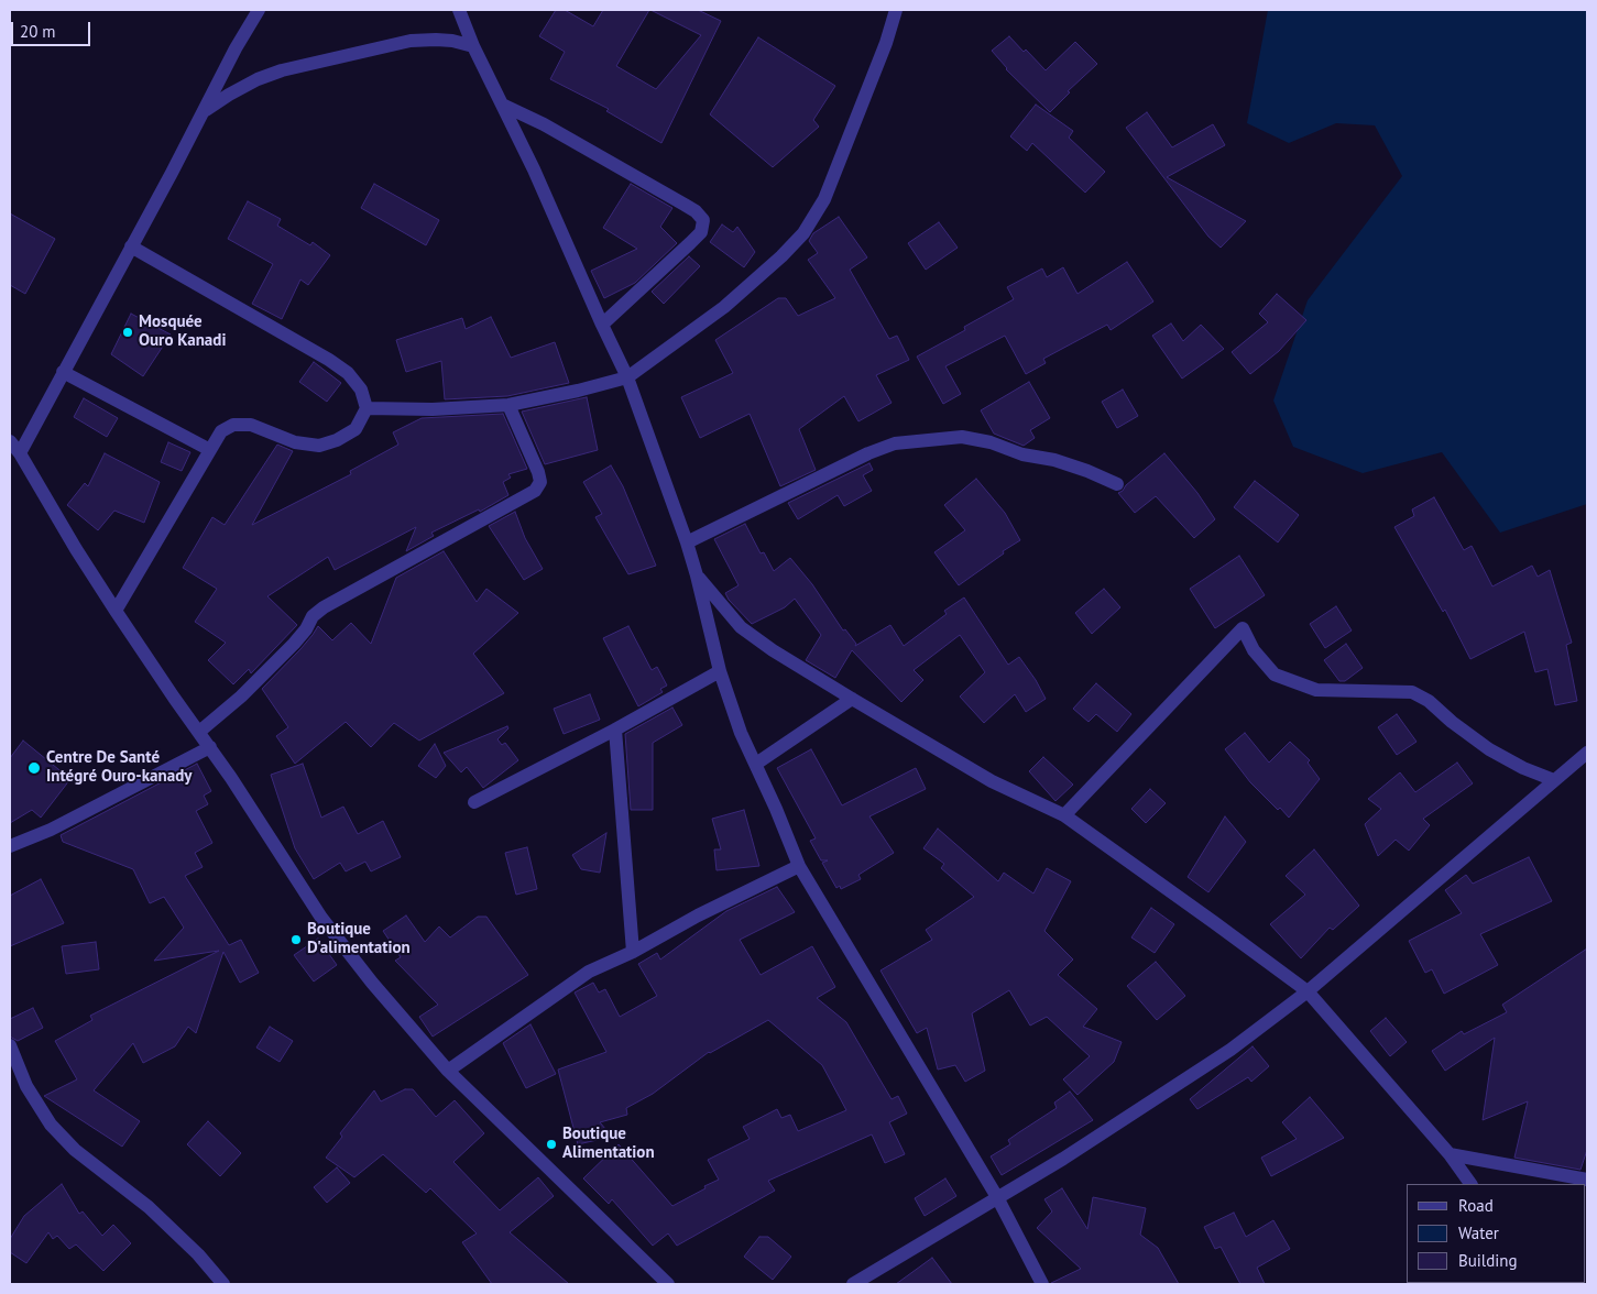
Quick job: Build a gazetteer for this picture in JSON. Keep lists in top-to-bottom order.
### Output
{
  "places": [
    "Mosquée Ouro Kanadi",
    "Centre De Santé Intégré Ouro-kanady",
    "Boutique D'alimentation",
    "Boutique Alimentation"
  ],
  "legend": ["Road", "Water", "Building"],
  "scale_bar": "20 m"
}
